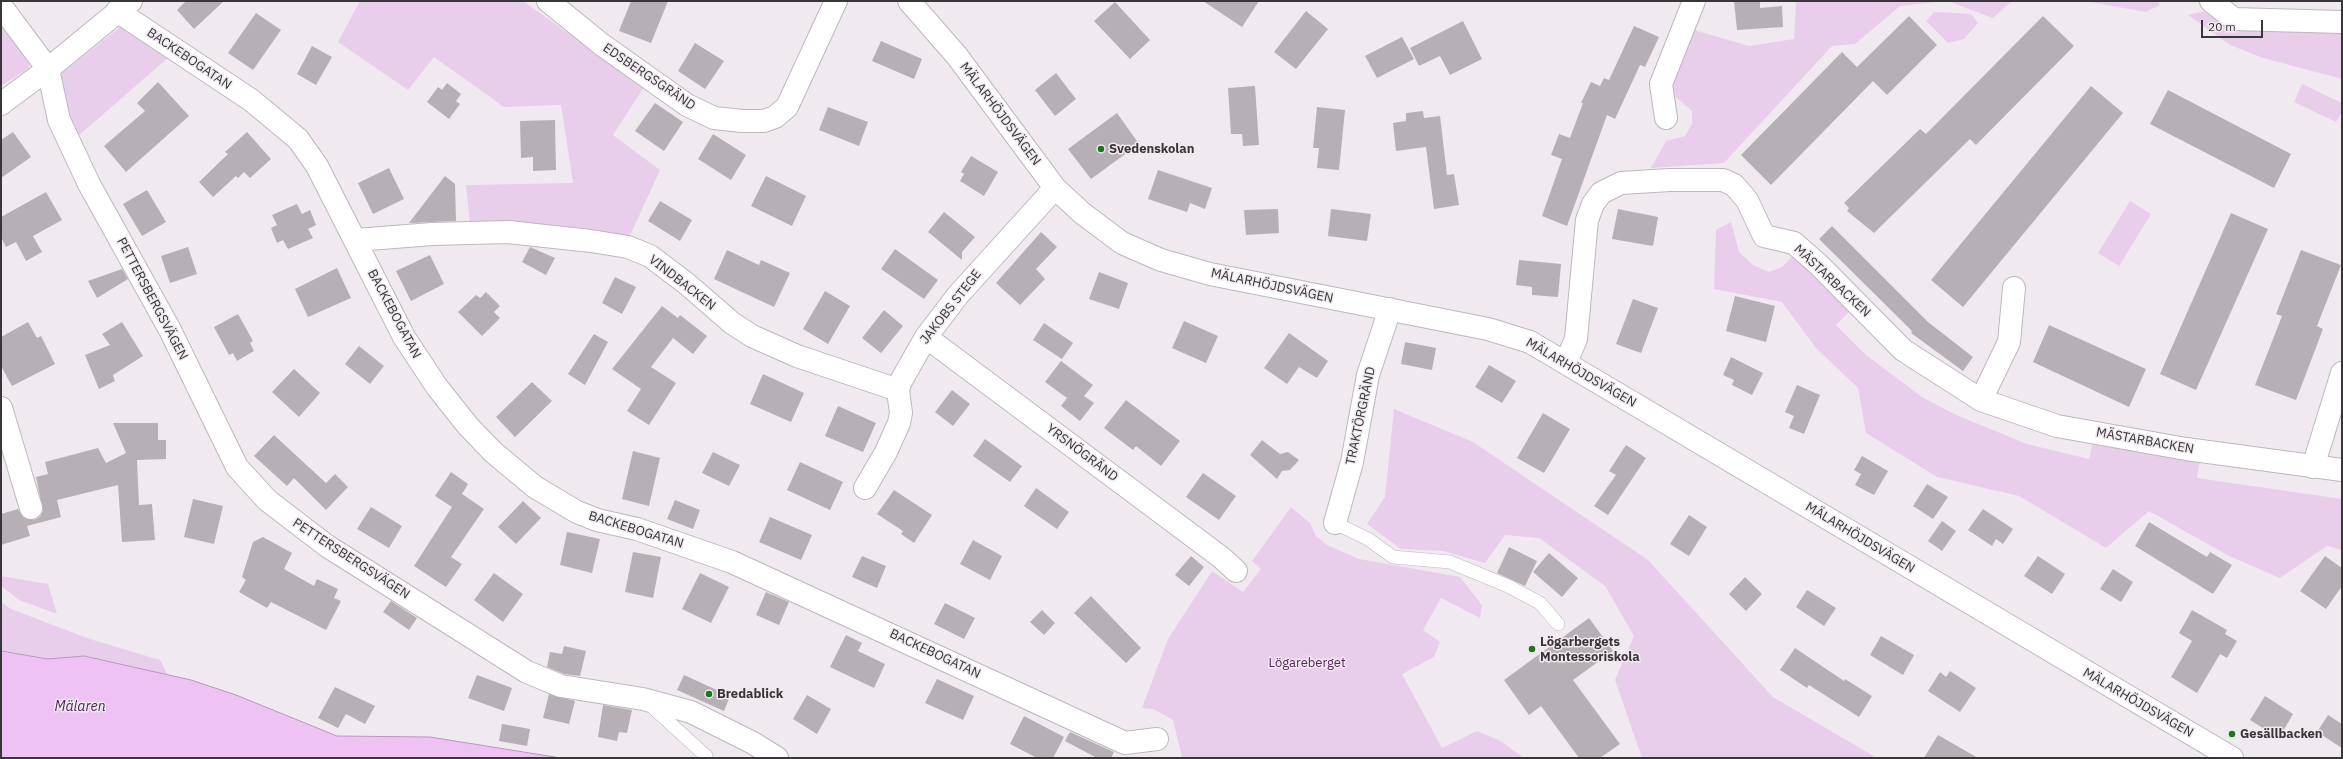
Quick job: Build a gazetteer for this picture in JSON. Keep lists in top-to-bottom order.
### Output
{
  "streets": {
    "street": [
      "BACKEBOGATAN",
      "EDSBERGSGRÄND",
      "MÄLARHÖJDSVÄGEN",
      "MÄSTARBACKEN",
      "VINDBACKEN",
      "PETTERSBERGSVÄGEN",
      "JAKOBS STEGE",
      "TRAKTÖRGRÄND",
      "YRSNÖGRÄND"
    ]
  },
  "crossings": [
    ["BACKEBOGATAN", "VINDBACKEN"],
    ["MÄLARHÖJDSVÄGEN", "MÄSTARBACKEN"],
    ["MÄLARHÖJDSVÄGEN", "JAKOBS STEGE"],
    ["MÄLARHÖJDSVÄGEN", "TRAKTÖRGRÄND"],
    ["VINDBACKEN", "JAKOBS STEGE"],
    ["JAKOBS STEGE", "YRSNÖGRÄND"]
  ],
  "water": ["Mälaren"],
  "parks": ["Lögareberget"],
  "places": [
    "Svedenskolan",
    "Lögarbergets Montessoriskola",
    "Bredablick",
    "Gesällbacken"
  ],
  "scale_bar": "20 m"
}
